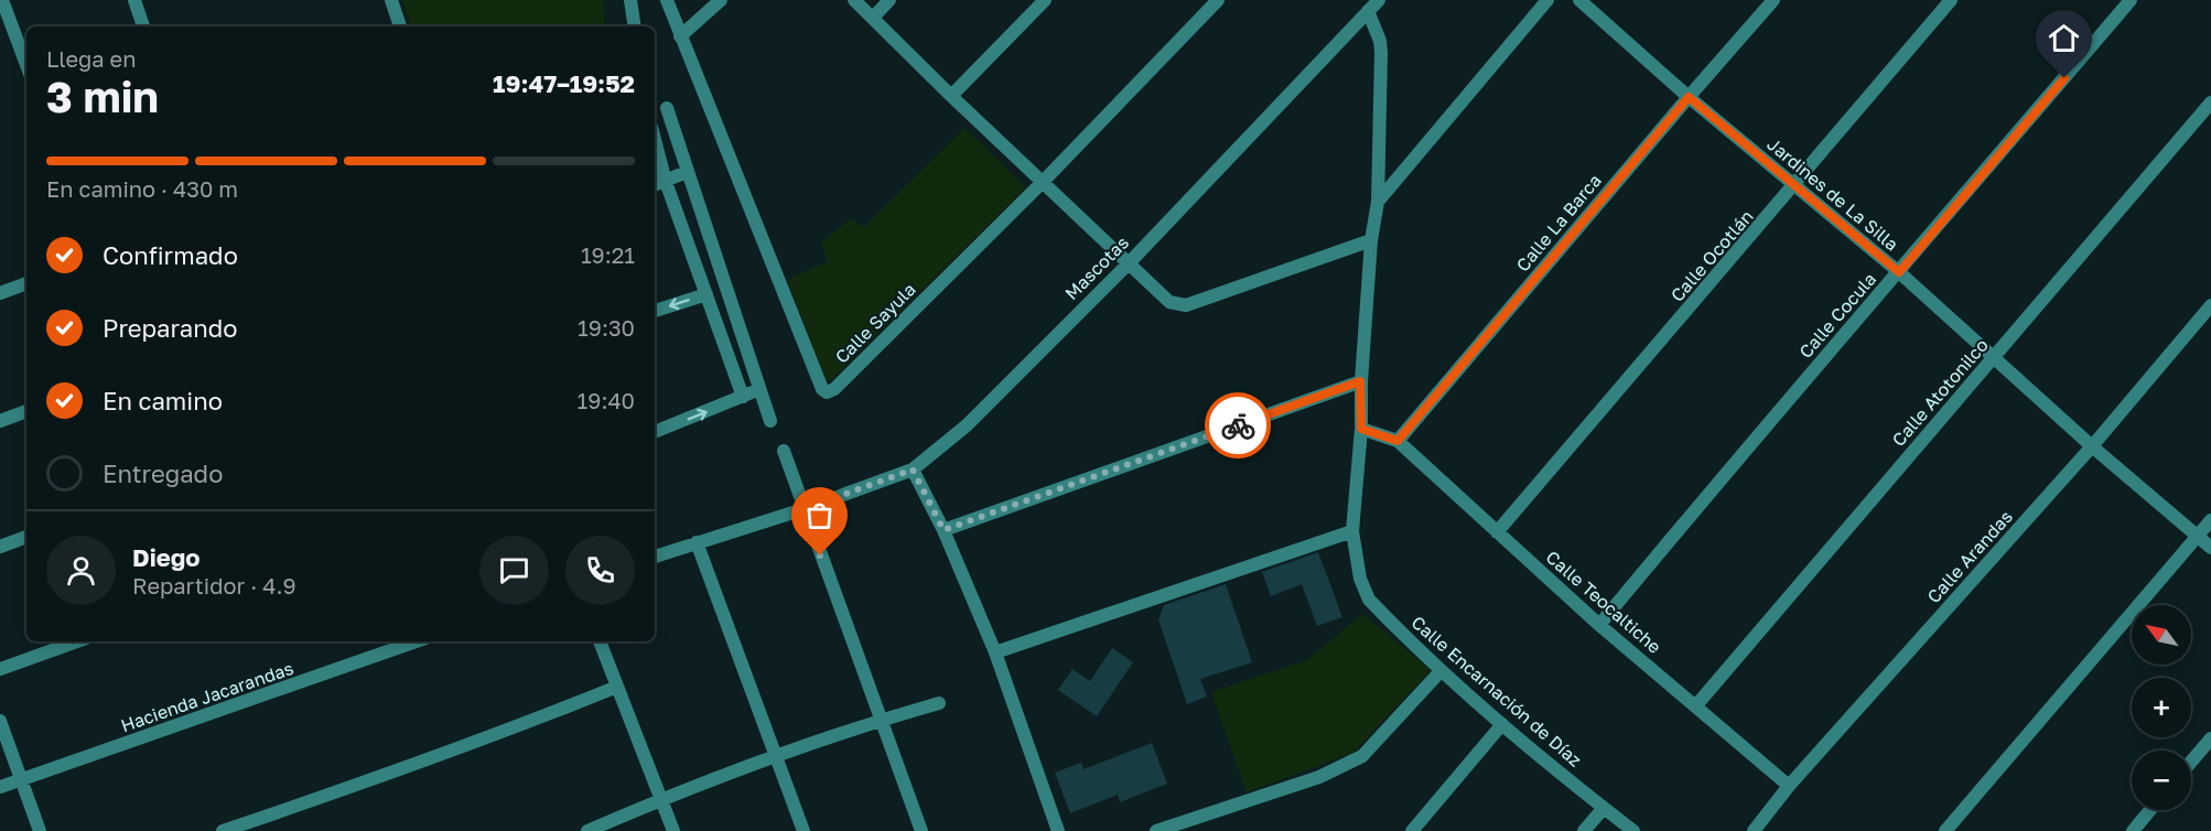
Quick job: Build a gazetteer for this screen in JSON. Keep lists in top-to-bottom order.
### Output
{
  "streets": {
    "street": [
      "Jardines de La Silla",
      "Calle La Barca",
      "Calle Ocotlán",
      "Mascotas",
      "Calle Cocula",
      "Calle Sayula",
      "Calle Atotonilco",
      "Calle Arandas",
      "Calle Teocaltiche",
      "Calle Encarnación de Díaz",
      "Hacienda Jacarandas"
    ]
  },
  "crossings": [
    ["Jardines de La Silla", "Calle La Barca"],
    ["Jardines de La Silla", "Calle Ocotlán"],
    ["Jardines de La Silla", "Calle Cocula"],
    ["Jardines de La Silla", "Calle Atotonilco"],
    ["Jardines de La Silla", "Calle Arandas"],
    ["Calle La Barca", "Calle Teocaltiche"],
    ["Calle Ocotlán", "Calle Teocaltiche"],
    ["Mascotas", "Calle Encarnación de Díaz"],
    ["Calle Cocula", "Calle Teocaltiche"],
    ["Calle Atotonilco", "Calle Teocaltiche"],
    ["Calle Arandas", "Calle Teocaltiche"]
  ],
  "north": "top left",
  "page": {
    "heading": ["3 min", "Llega en", "19:47–19:52"],
    "panel": ["Diego", "Repartidor · 4.9"],
    "bar": "En camino · 430 m",
    "list": [
      ["Confirmado", "19:21"],
      ["Preparando", "19:30"],
      ["En camino", "19:40"],
      "Entregado"
    ],
    "map_buttons": ["+", "−"]
  }
}
